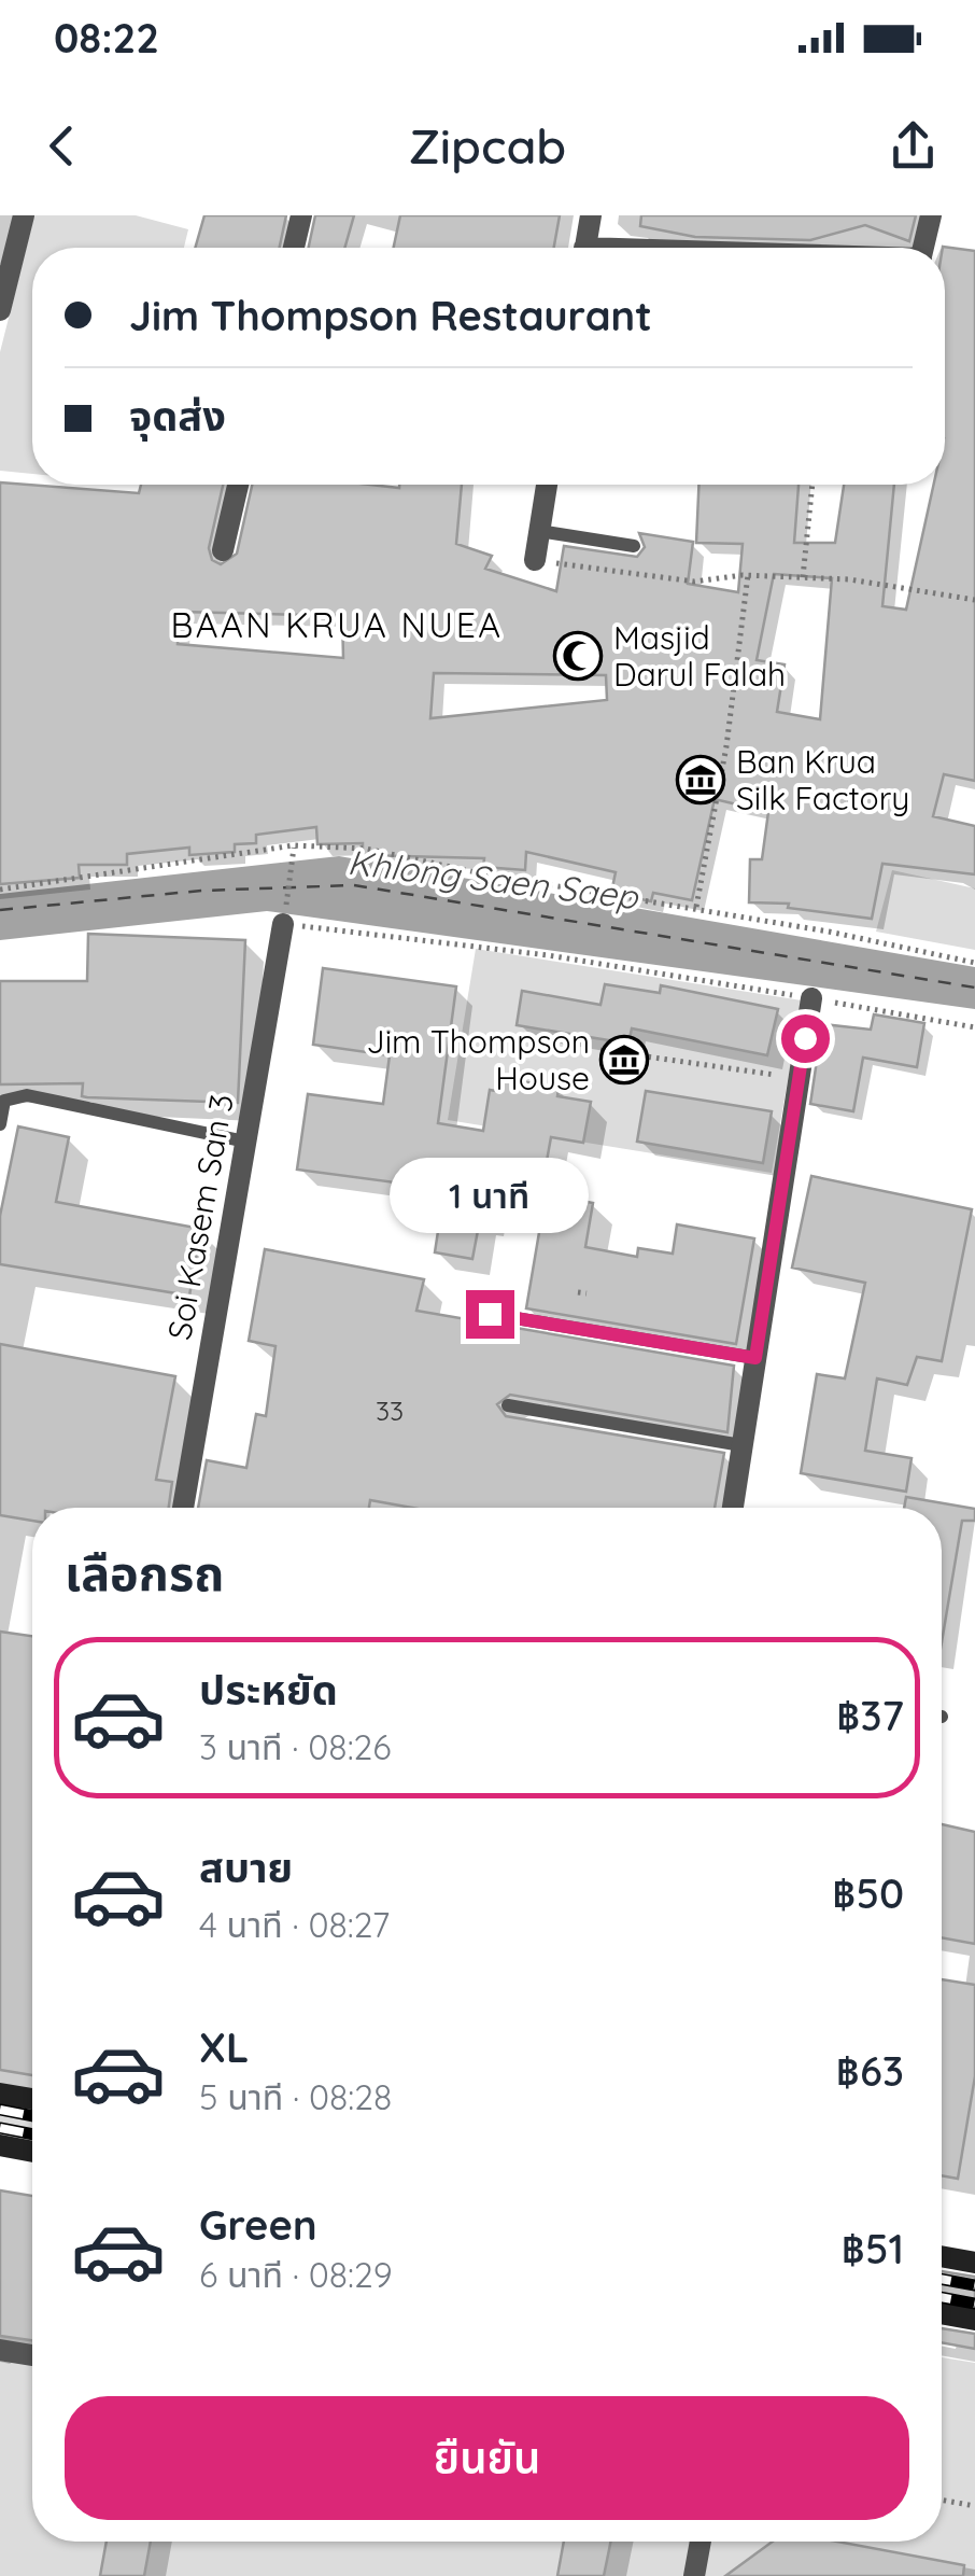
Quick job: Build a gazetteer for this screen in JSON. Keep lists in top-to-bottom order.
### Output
{
  "streets": {
    "street": ["Soi Kasem San 3"]
  },
  "districts": ["BAAN KRUA NUEA"],
  "water": ["Khlong Saen Saep"],
  "places": {
    "mosque": ["Masjid Darul Falah"],
    "museum": ["Ban Krua Silk Factory", "Jim Thompson House"]
  },
  "house_numbers": ["33"],
  "page": {
    "status": "08:22",
    "header": "Zipcab",
    "banner": ["Jim Thompson Restaurant", "จุดส่ง"],
    "bubble": "1 นาที",
    "heading": "เลือกรถ",
    "list": [
      {
        "name": "ประหยัด",
        "note": "3 นาที · 08:26",
        "value": "฿37"
      },
      {
        "name": "สบาย",
        "note": "4 นาที · 08:27",
        "value": "฿50"
      },
      {
        "name": "XL",
        "note": "5 นาที · 08:28",
        "value": "฿63"
      },
      {
        "name": "Green",
        "note": "6 นาที · 08:29",
        "value": "฿51"
      }
    ],
    "buttons": "ยืนยัน"
  }
}
